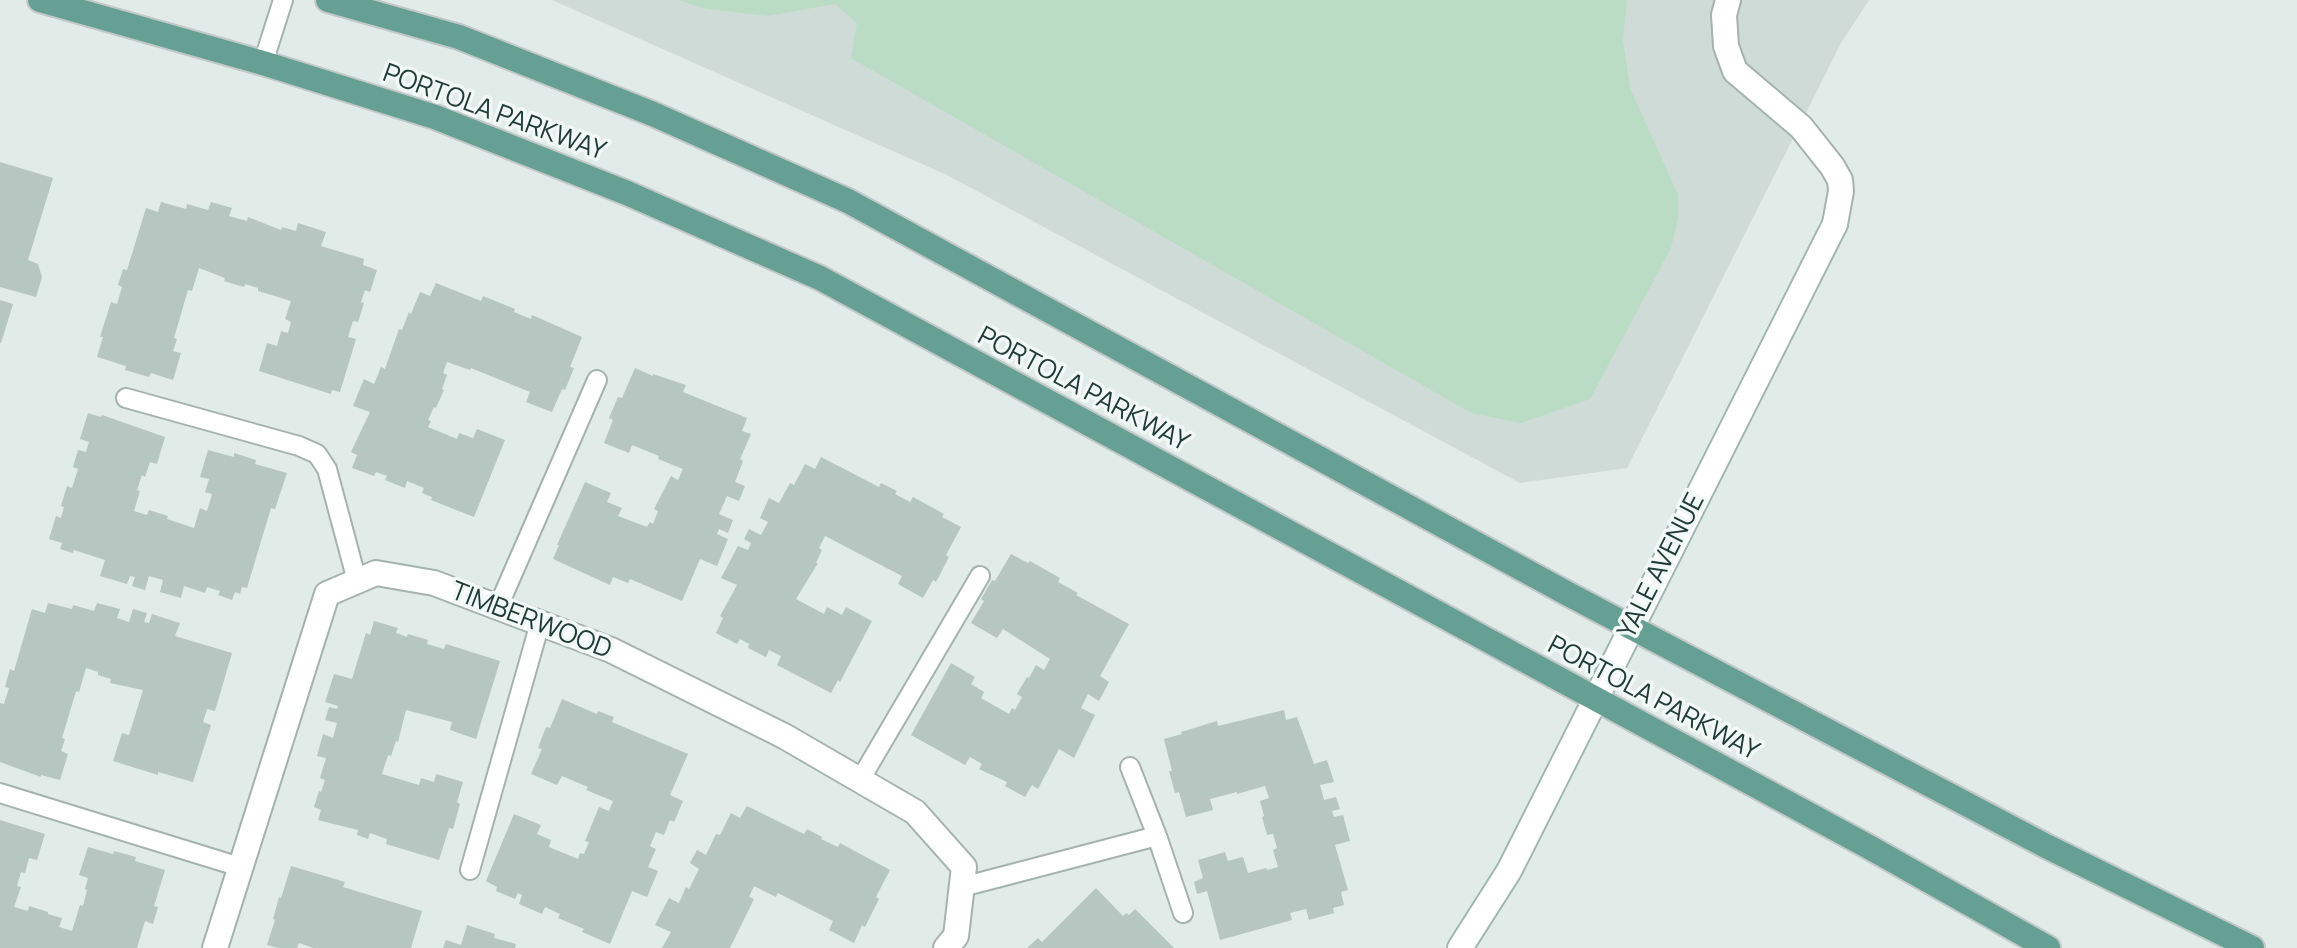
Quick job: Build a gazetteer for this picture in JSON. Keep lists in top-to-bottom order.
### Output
{
  "streets": {
    "main road": ["PORTOLA PARKWAY"],
    "street": ["YALE AVENUE", "TIMBERWOOD"]
  },
  "crossings": [
    ["PORTOLA PARKWAY", "YALE AVENUE"]
  ]
}
